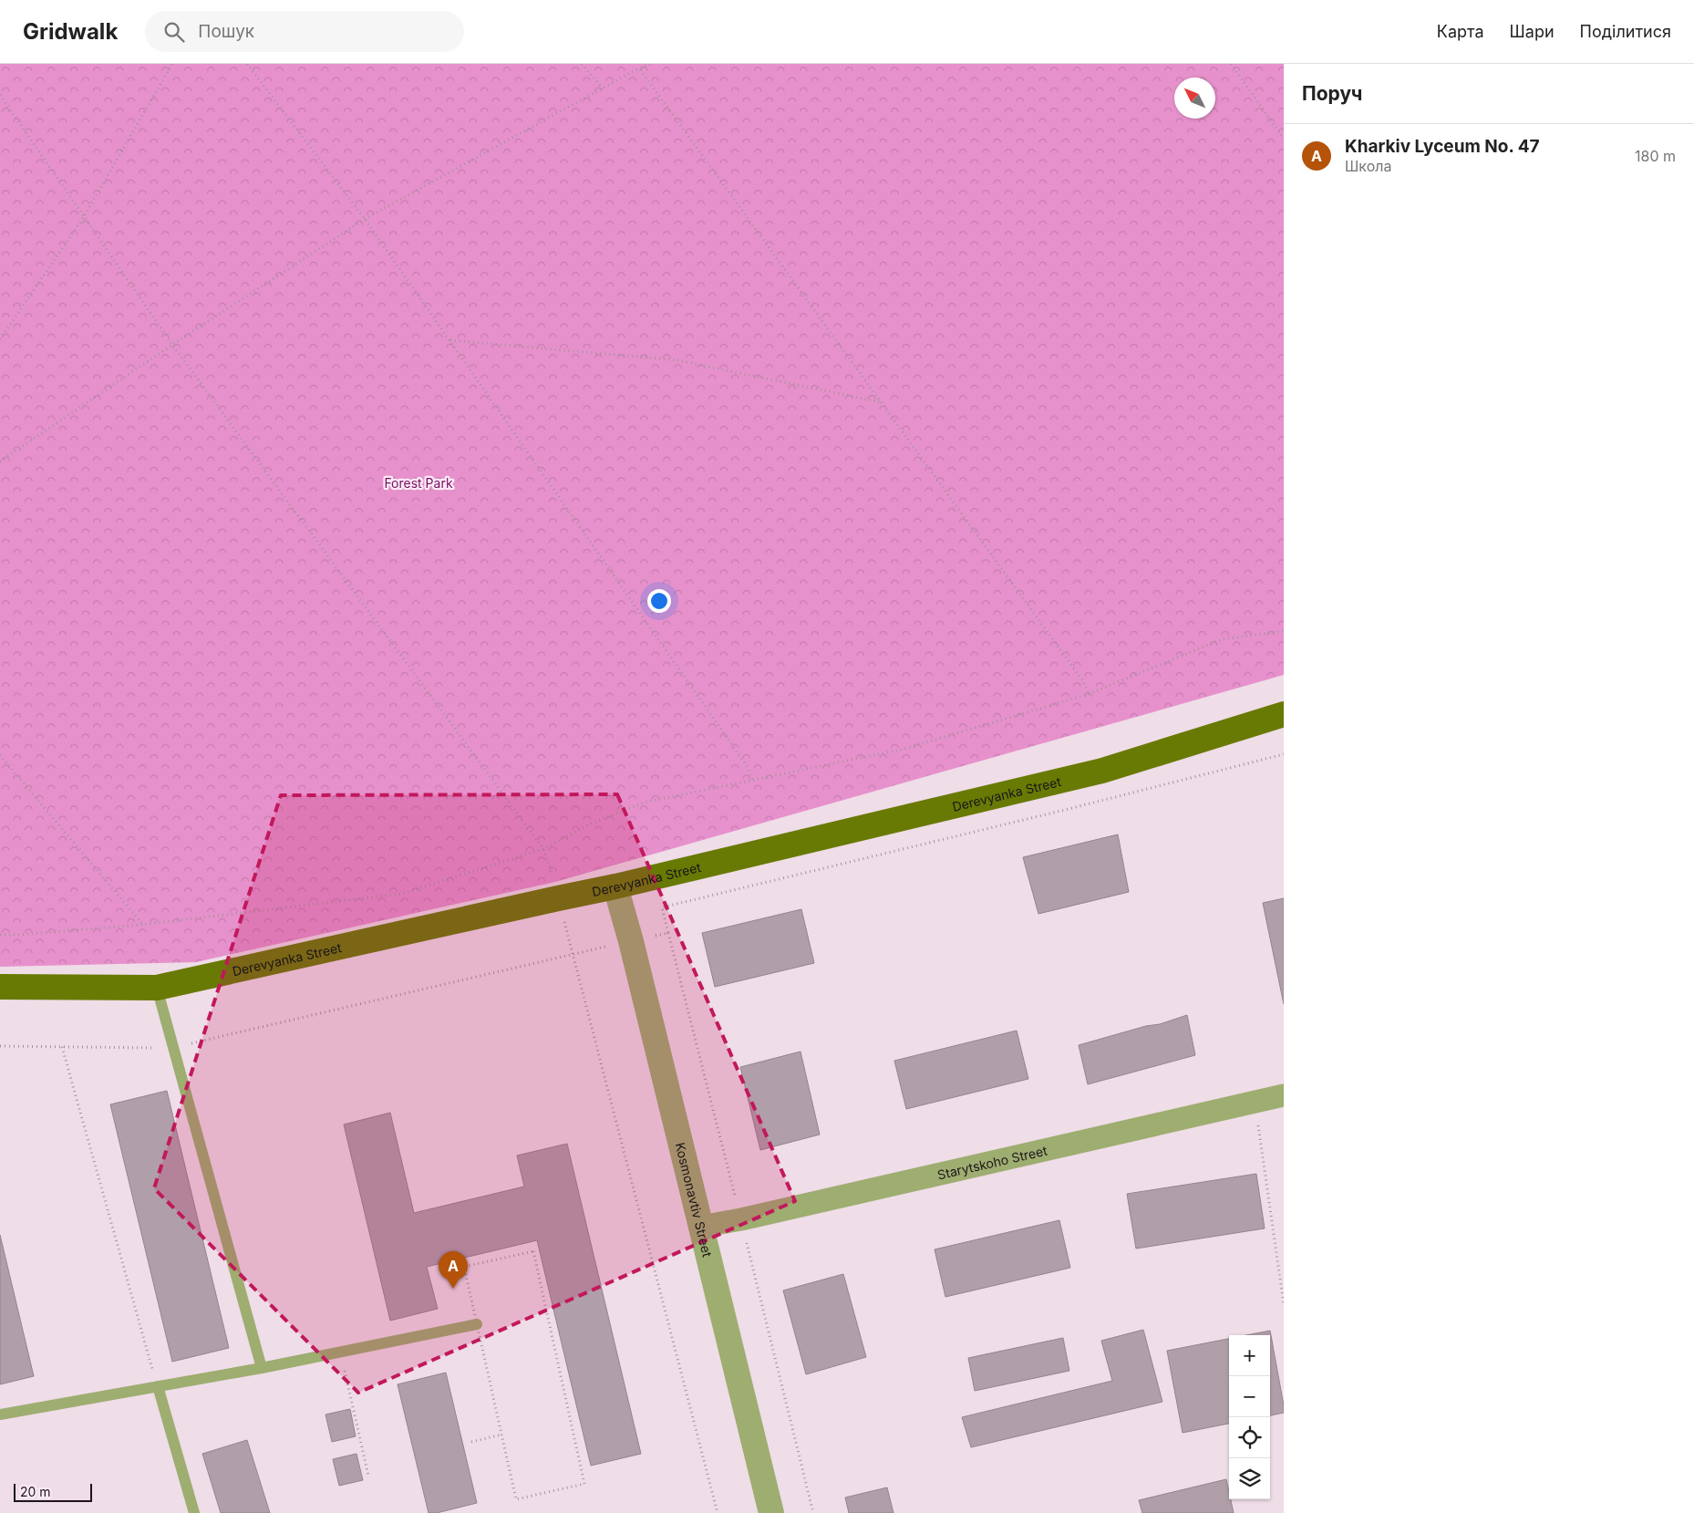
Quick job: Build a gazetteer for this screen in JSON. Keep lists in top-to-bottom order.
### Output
{
  "streets": {
    "main road": ["Derevyanka Street"],
    "street": ["Starytskoho Street", "Kosmonavtiv Street"]
  },
  "crossings": [
    ["Derevyanka Street", "Kosmonavtiv Street"],
    ["Starytskoho Street", "Kosmonavtiv Street"]
  ],
  "parks": ["Forest Park"],
  "scale_bar": "20 m",
  "north": "top left",
  "page": {
    "header": "Gridwalk",
    "search": "Пошук",
    "nav": ["Карта", "Шари", "Поділитися"],
    "heading": "Поруч",
    "list": [
      {
        "mark": "A",
        "name": "Kharkiv Lyceum No. 47",
        "note": "Школа",
        "value": "180 m"
      }
    ],
    "pins": "A",
    "map_buttons": ["+", "−"],
    "scale": "20 m"
  }
}
